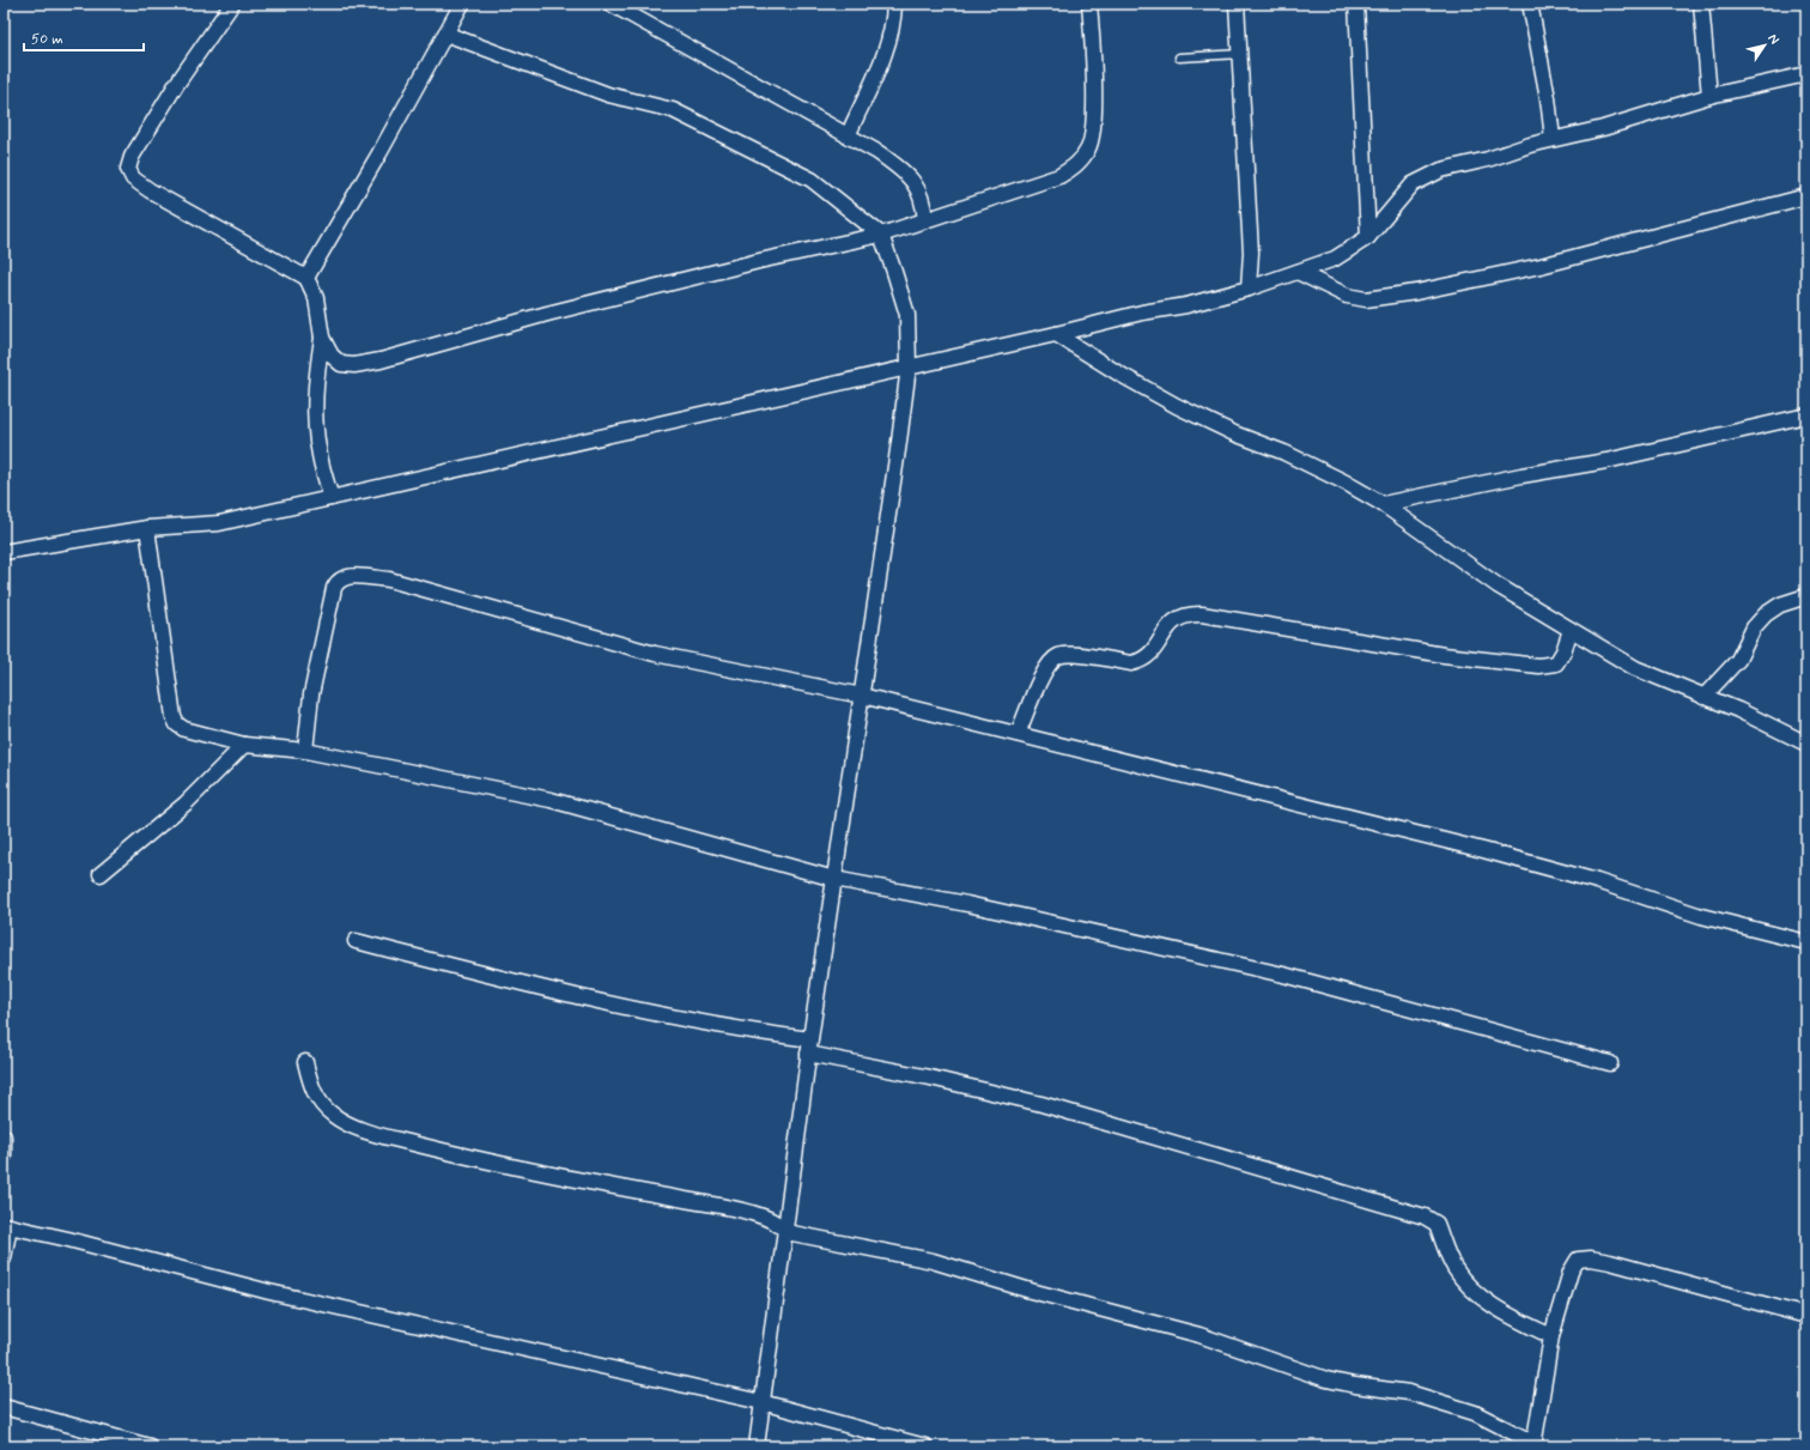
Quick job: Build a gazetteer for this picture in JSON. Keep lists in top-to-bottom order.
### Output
{
  "scale_bar": "50 m",
  "north": "top right"
}
